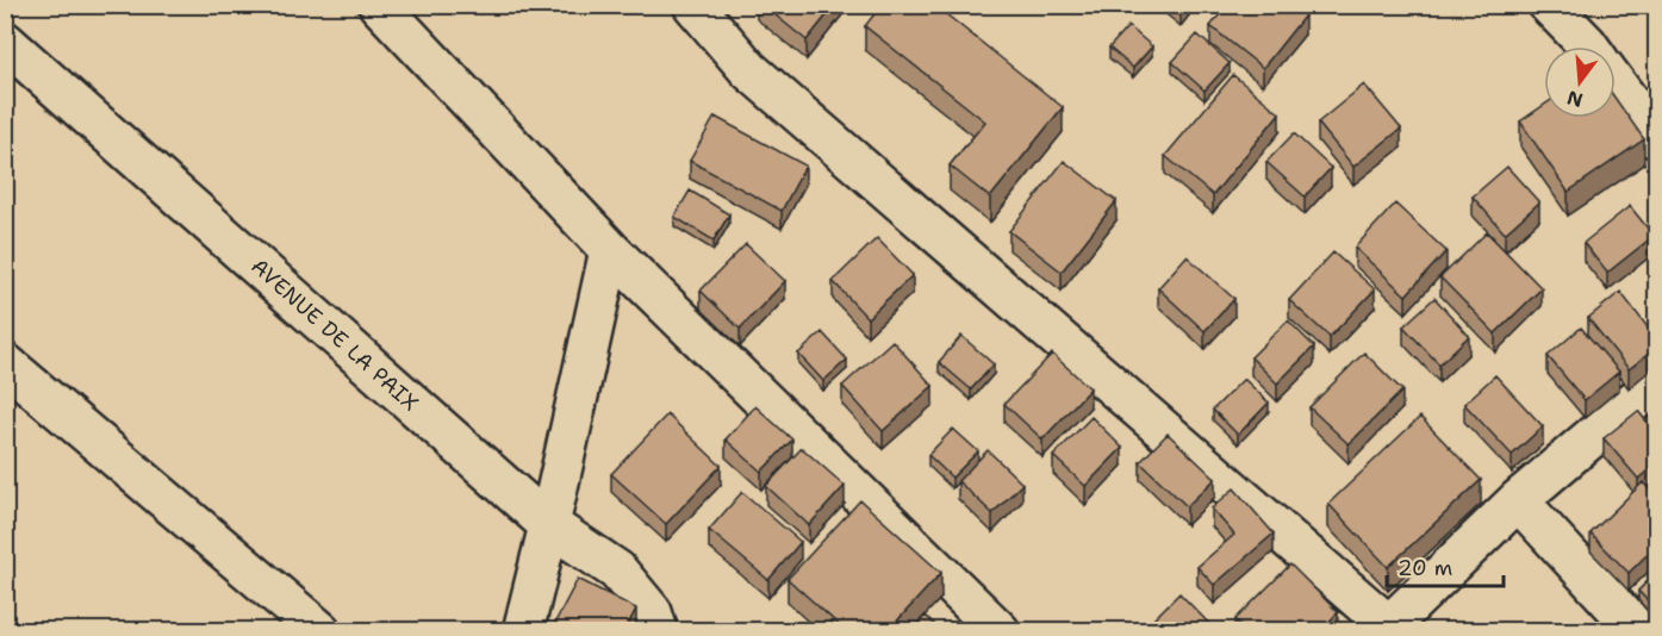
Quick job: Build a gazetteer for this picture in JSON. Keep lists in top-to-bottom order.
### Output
{
  "streets": {
    "street": ["AVENUE DE LA PAIX"]
  },
  "scale_bar": "20 m",
  "north": "bottom"
}
